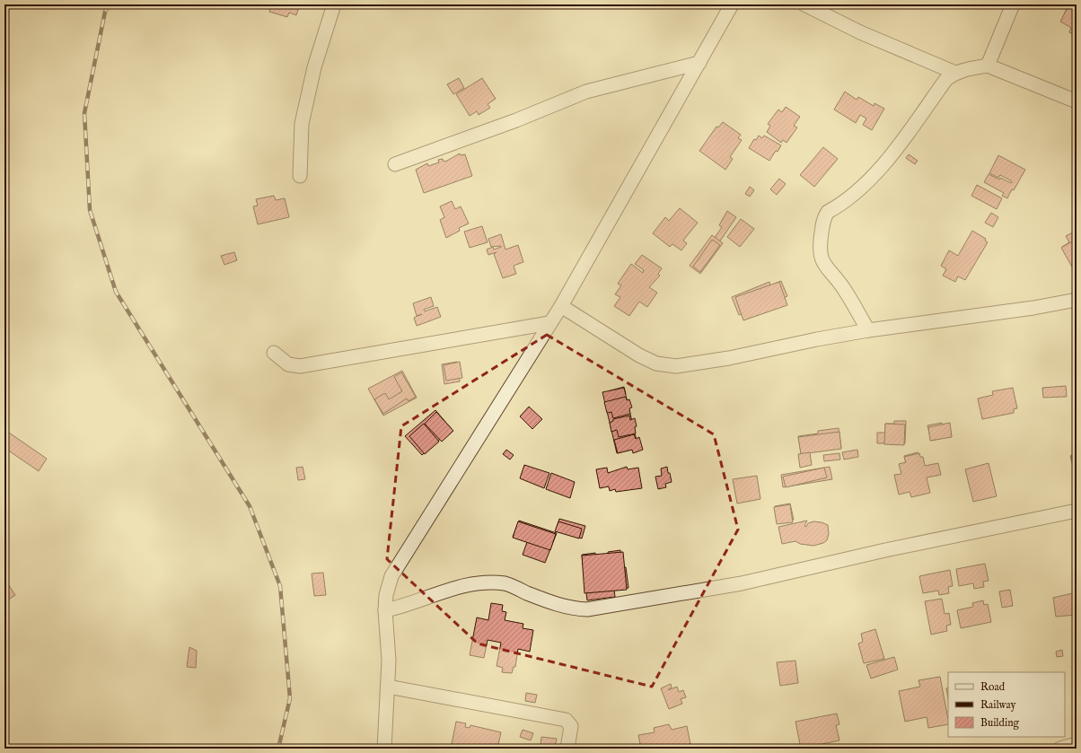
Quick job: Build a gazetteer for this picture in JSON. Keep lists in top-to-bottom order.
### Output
{
  "legend": ["Road", "Railway", "Building"]
}
